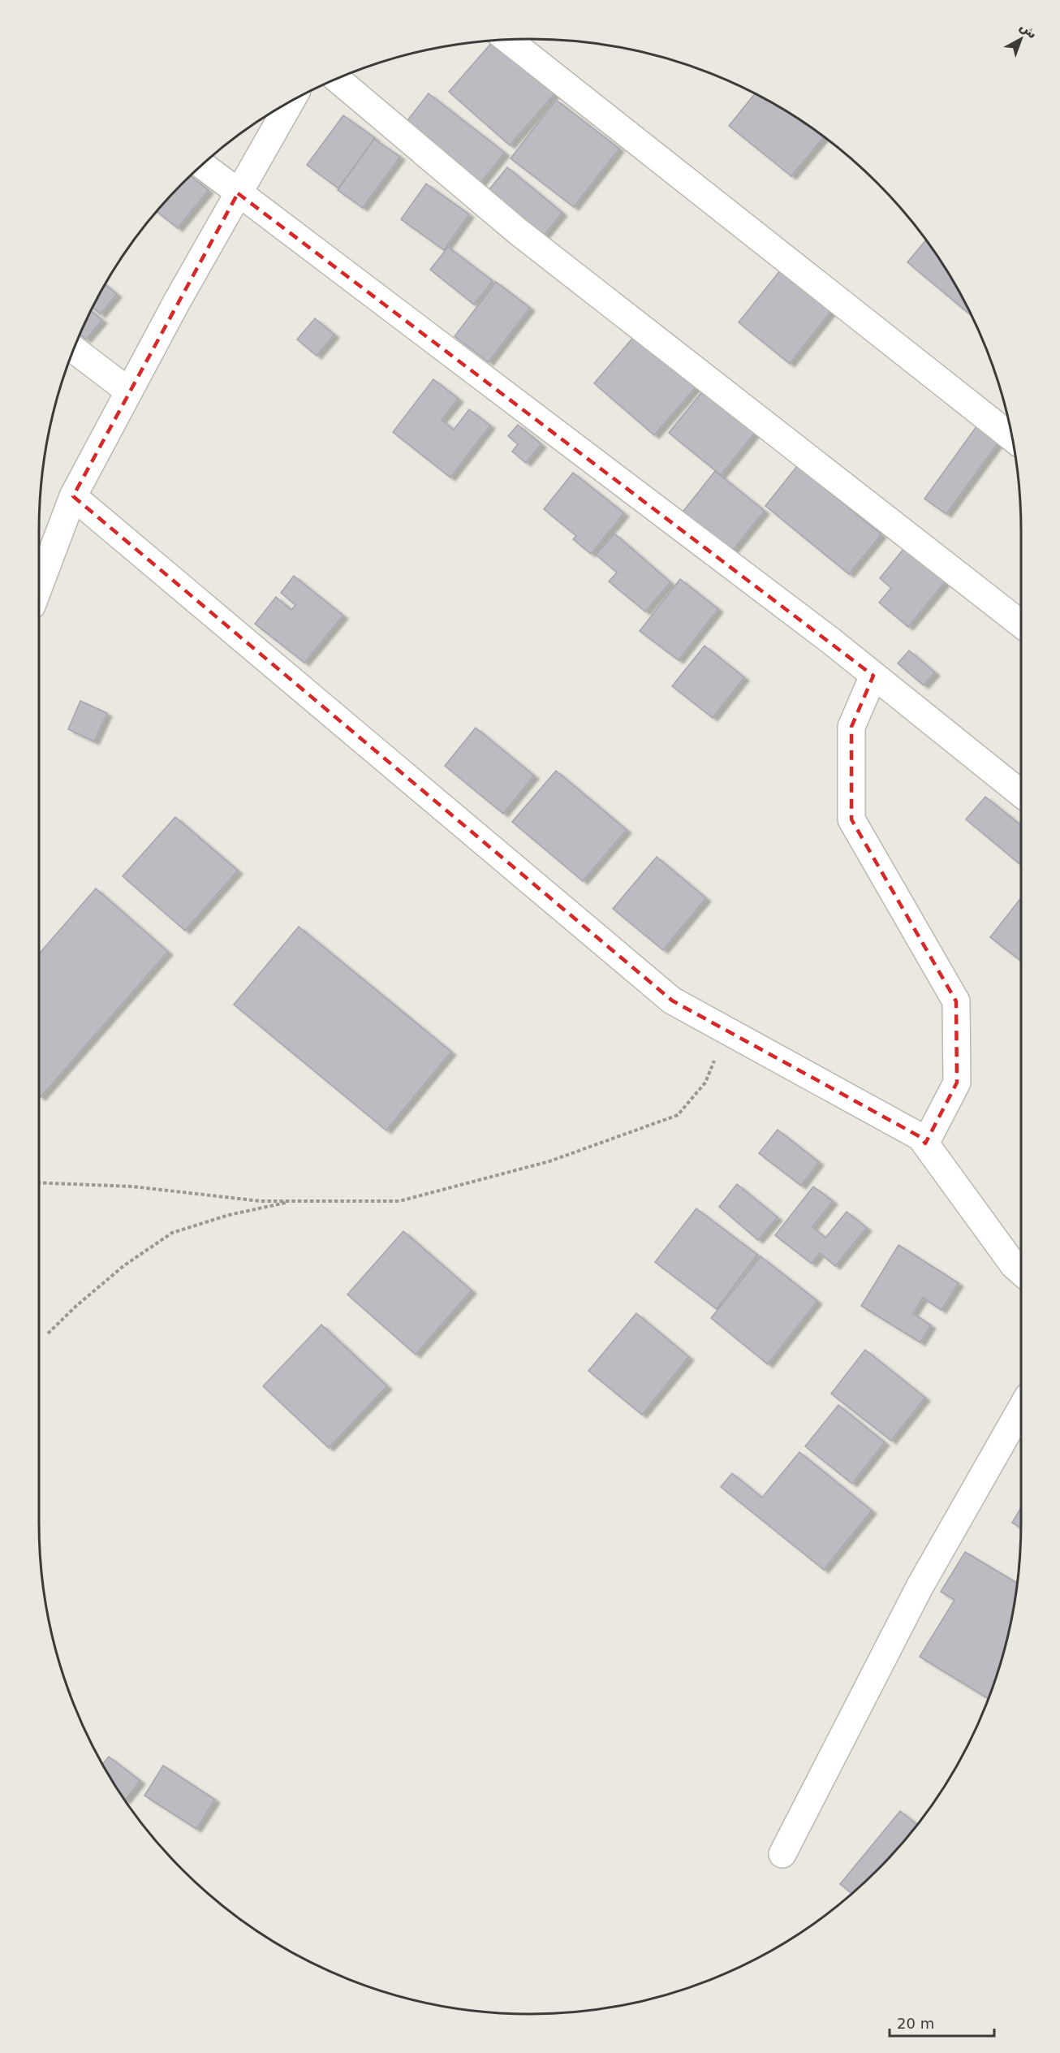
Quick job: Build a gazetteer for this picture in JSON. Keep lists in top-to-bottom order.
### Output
{
  "scale_bar": "20 m",
  "north": "top right"
}
